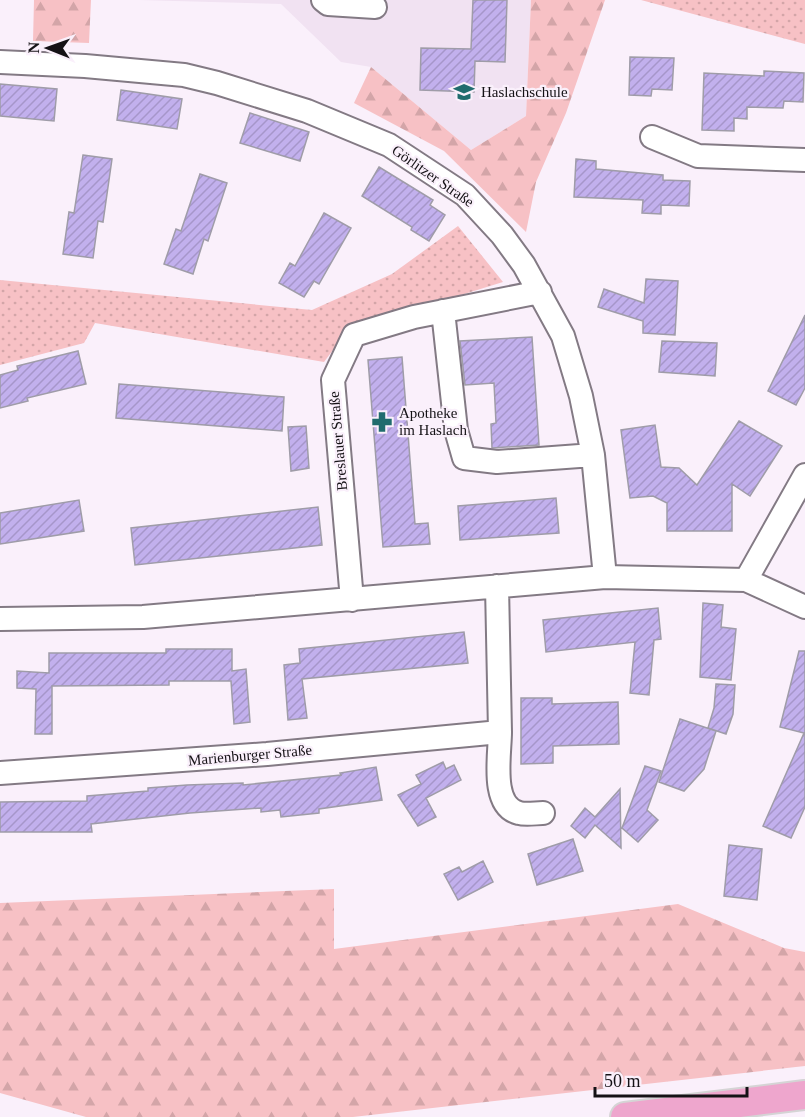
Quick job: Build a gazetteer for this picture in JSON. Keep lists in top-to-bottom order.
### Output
{
  "streets": {
    "street": ["Görlitzer Straße", "Breslauer Straße", "Marienburger Straße"]
  },
  "crossings": [
    ["Görlitzer Straße", "Breslauer Straße"]
  ],
  "places": {
    "school or university": ["Haslachschule"],
    "pharmacy": ["Apotheke im Haslach"]
  },
  "scale_bar": "50 m",
  "north": "left"
}
